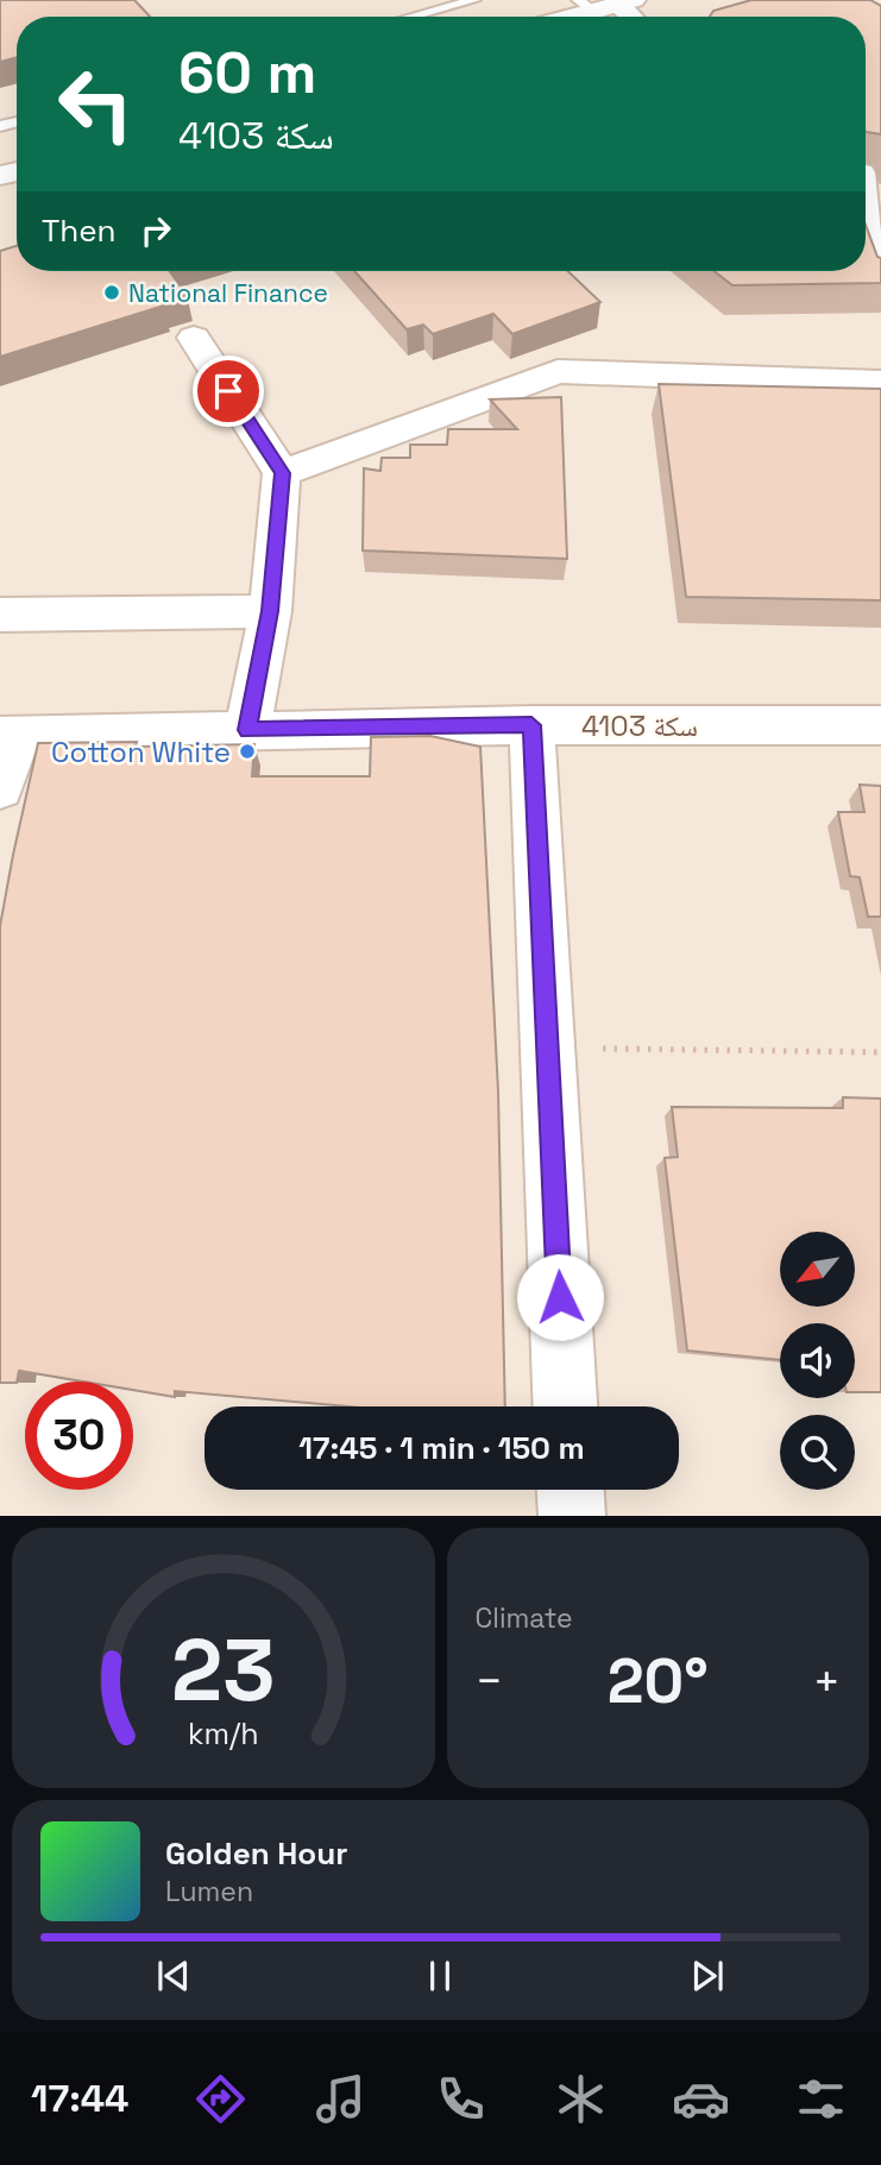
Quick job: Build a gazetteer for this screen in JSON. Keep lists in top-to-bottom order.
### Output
{
  "streets": {
    "street": ["سكة 4103"]
  },
  "places": ["National Finance", "Cotton White"],
  "north": "bottom left",
  "page": {
    "turn": ["60 m", "سكة 4103"],
    "then": "Then",
    "limit": "30",
    "trip": "17:45 · 1 min · 150 m",
    "tile": "Climate",
    "heat": ["−", "20°", "+"],
    "song": ["Golden Hour", "Lumen"],
    "tabs": "17:44",
    "gauge": ["23", "km/h"]
  }
}
